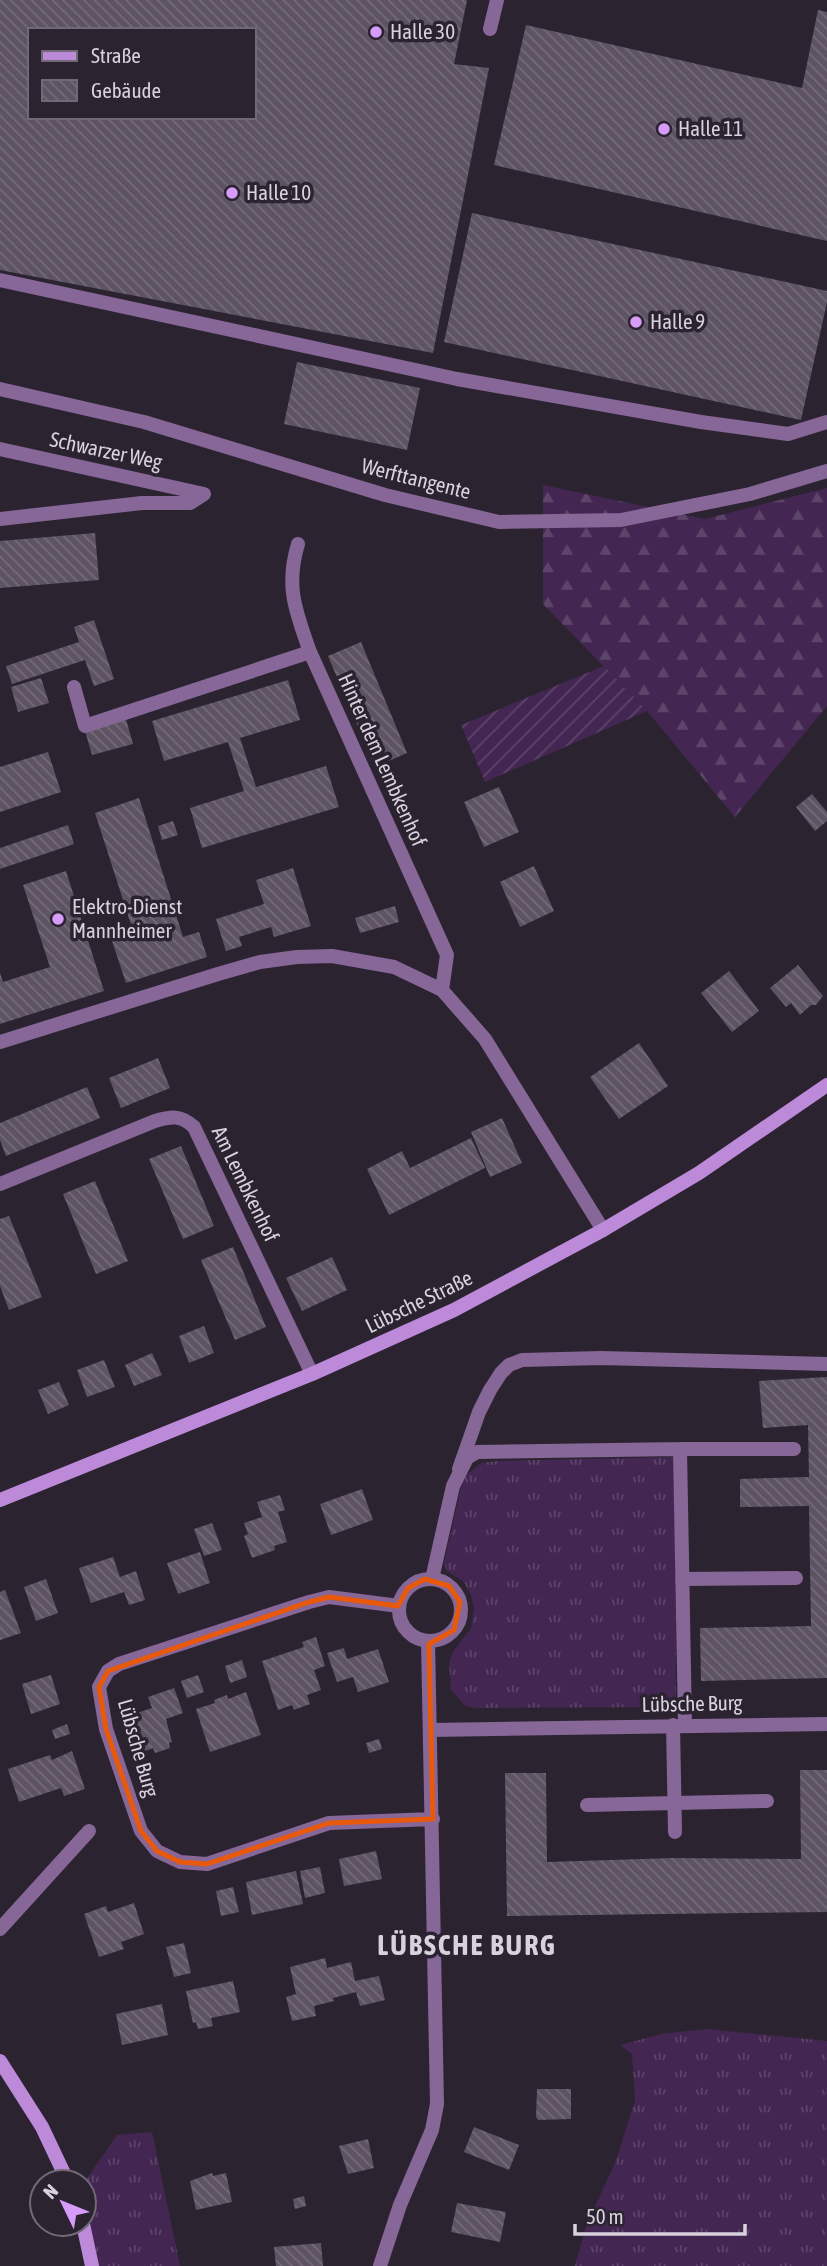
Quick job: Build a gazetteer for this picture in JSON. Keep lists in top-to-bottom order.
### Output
{
  "streets": {
    "street": [
      "Schwarzer Weg",
      "Werfttangente",
      "Hinter dem Lembkenhof",
      "Am Lembkenhof",
      "Lübsche Straße",
      "Lübsche Burg"
    ]
  },
  "crossings": [
    ["Am Lembkenhof", "Lübsche Straße"]
  ],
  "districts": ["LÜBSCHE BURG"],
  "places": [
    "Halle 30",
    "Halle 11",
    "Halle 10",
    "Halle 9",
    "Elektro-Dienst Mannheimer"
  ],
  "legend": ["Straße", "Gebäude"],
  "scale_bar": "50 m",
  "north": "top left"
}
